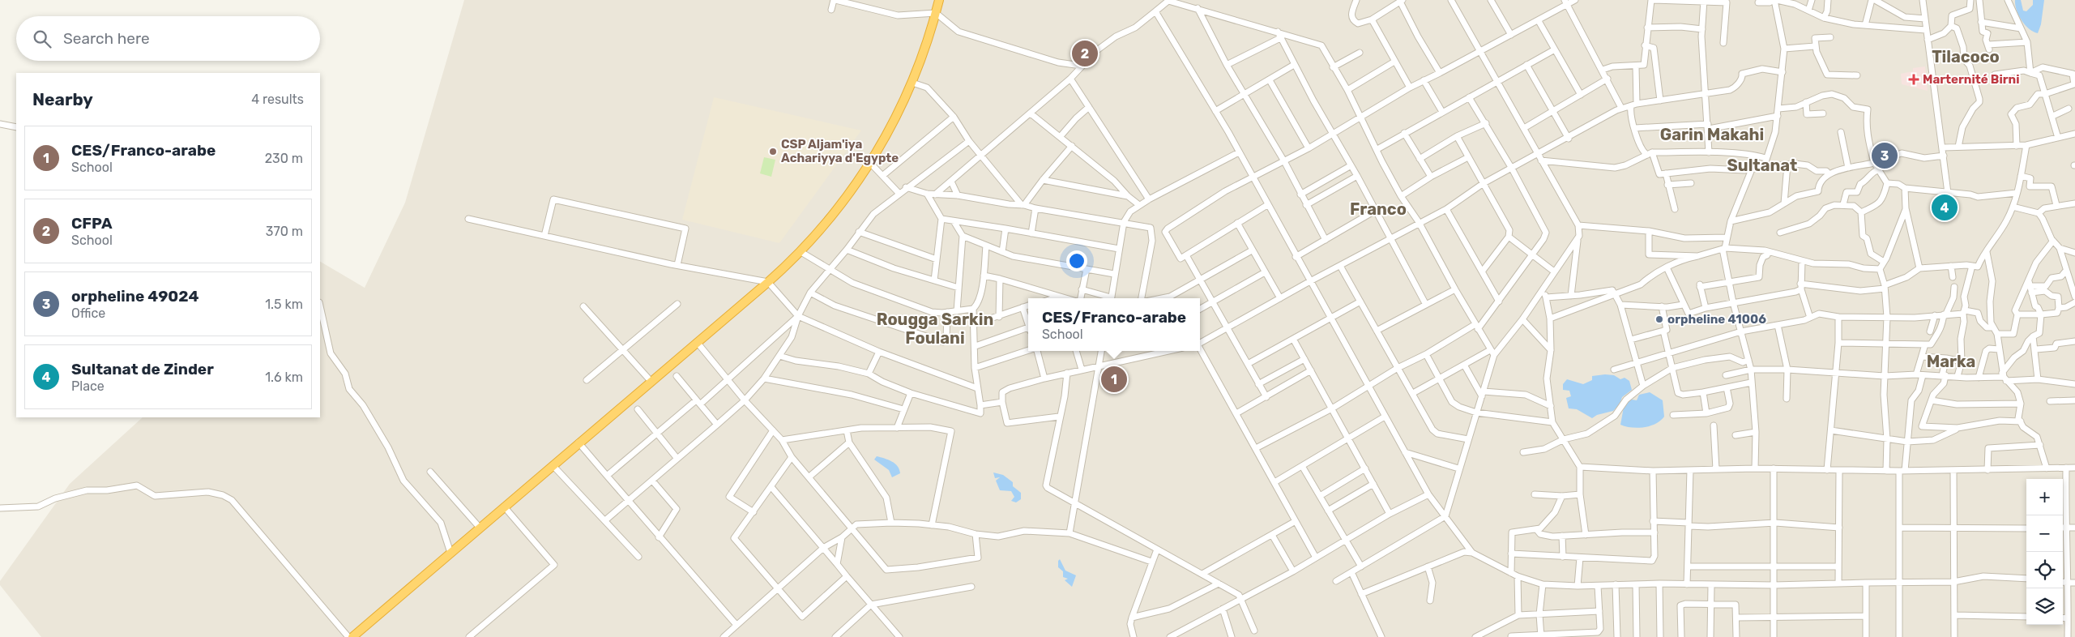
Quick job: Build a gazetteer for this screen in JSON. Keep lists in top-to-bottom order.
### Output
{
  "districts": [
    "Tilacoco",
    "Garin Makahi",
    "Sultanat",
    "Franco",
    "Rougga Sarkin Foulani",
    "Marka"
  ],
  "places": {
    "health": ["Marternité Birni"],
    "other": ["CSP Aljam'iya Achariyya d'Egypte", "orpheline 41006"]
  },
  "page": {
    "search": "Search here",
    "pins": [
      "2",
      "3",
      "4",
      "1"
    ],
    "heading": ["Nearby", "4 results"],
    "list": [
      {
        "mark": "1",
        "name": "CES/Franco-arabe",
        "note": "School",
        "value": "230 m"
      },
      {
        "mark": "2",
        "name": "CFPA",
        "note": "School",
        "value": "370 m"
      },
      {
        "mark": "3",
        "name": "orpheline 49024",
        "note": "Office",
        "value": "1.5 km"
      },
      {
        "mark": "4",
        "name": "Sultanat de Zinder",
        "note": "Place",
        "value": "1.6 km"
      }
    ],
    "popup": ["CES/Franco-arabe", "School"],
    "map_buttons": ["+", "−"]
  }
}
